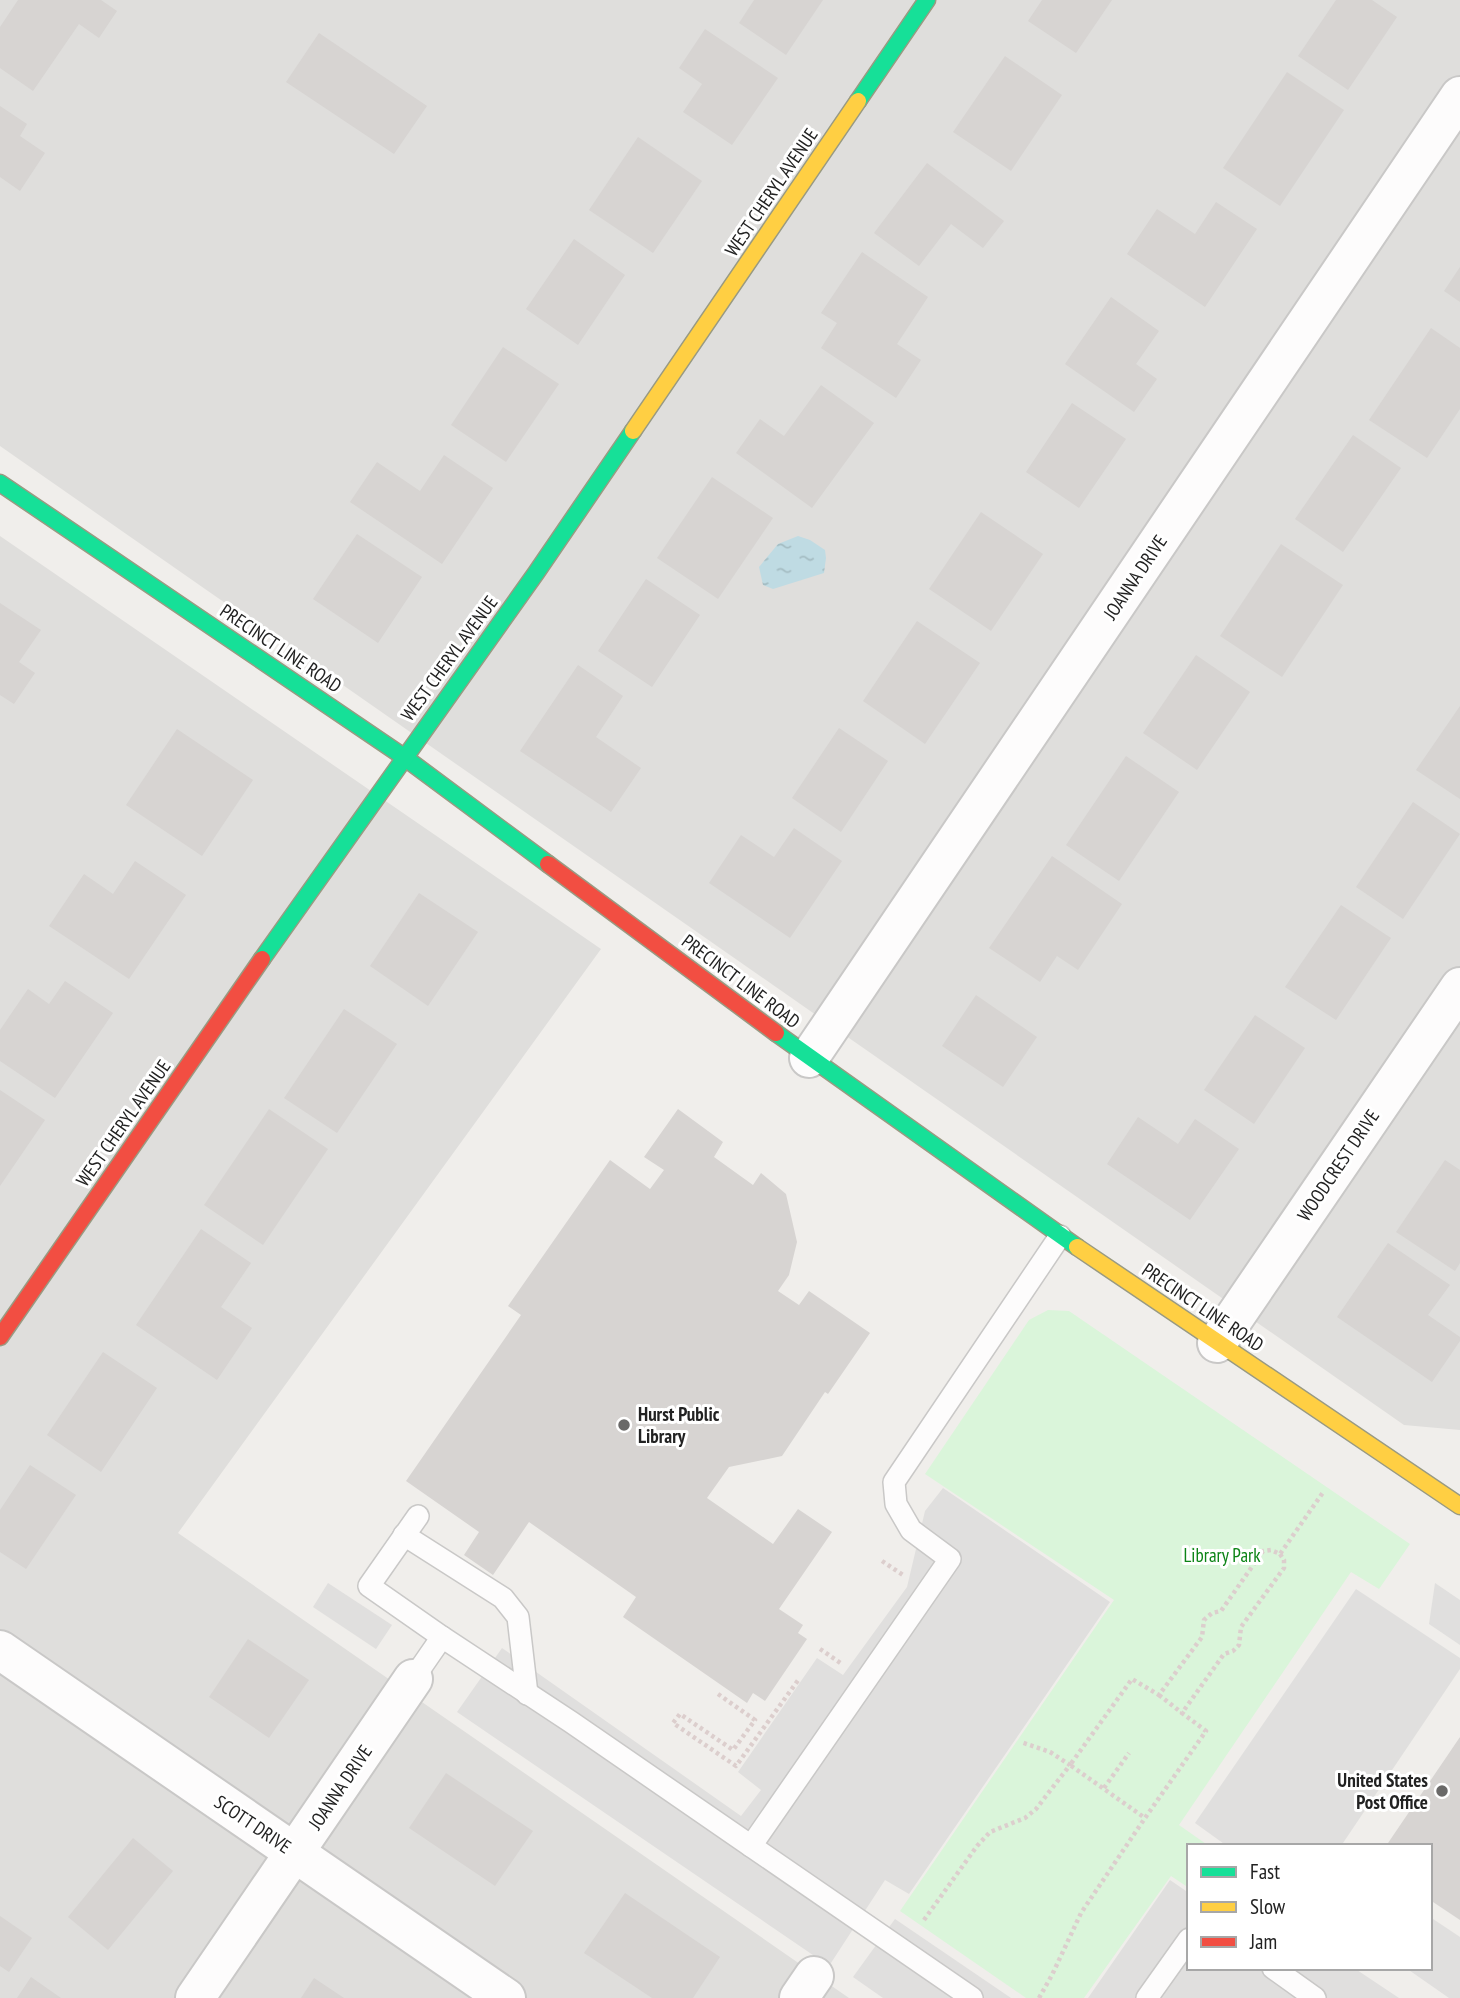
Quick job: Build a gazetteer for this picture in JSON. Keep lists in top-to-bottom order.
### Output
{
  "streets": {
    "main road": ["WEST CHERYL AVENUE", "PRECINCT LINE ROAD"],
    "street": ["JOANNA DRIVE", "WOODCREST DRIVE", "SCOTT DRIVE"]
  },
  "crossings": [
    ["WEST CHERYL AVENUE", "PRECINCT LINE ROAD"],
    ["JOANNA DRIVE", "PRECINCT LINE ROAD"],
    ["JOANNA DRIVE", "SCOTT DRIVE"],
    ["PRECINCT LINE ROAD", "WOODCREST DRIVE"]
  ],
  "parks": ["Library Park"],
  "places": ["Hurst Public Library", "United States Post Office"],
  "legend": ["Fast", "Slow", "Jam"]
}
